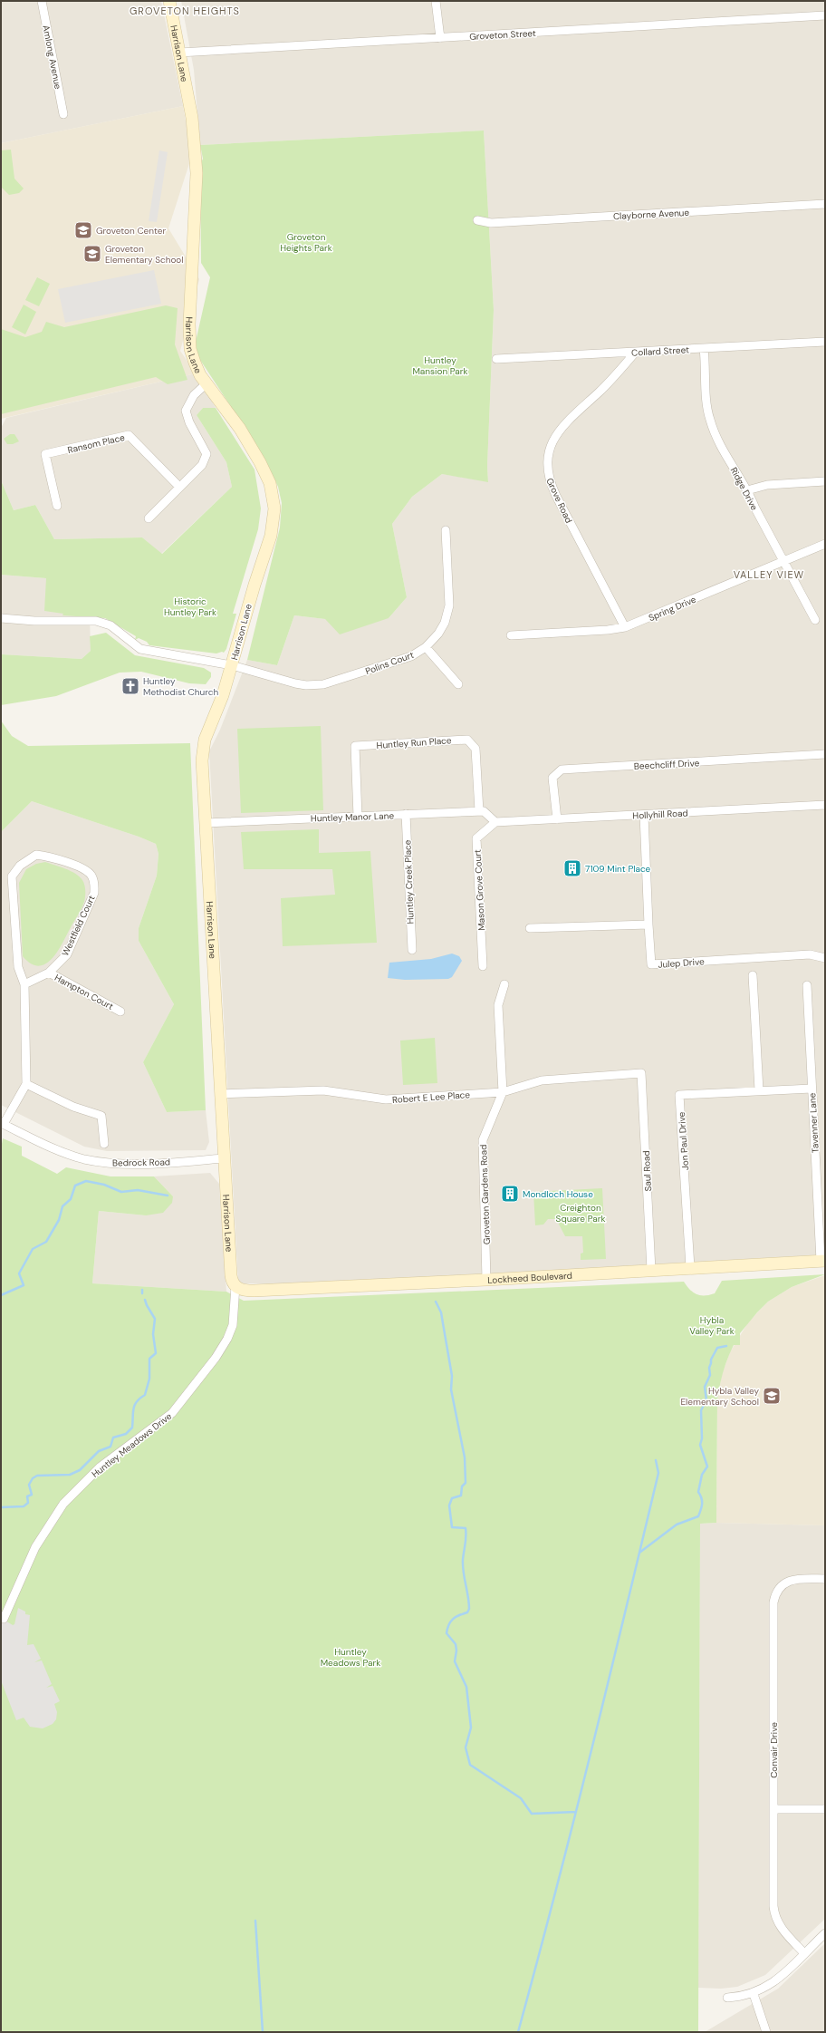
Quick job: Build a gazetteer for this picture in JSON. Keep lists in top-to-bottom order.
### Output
{
  "streets": {
    "street": [
      "Groveton Street",
      "Harrison Lane",
      "Amlong Avenue",
      "Clayborne Avenue",
      "Collard Street",
      "Ransom Place",
      "Ridge Drive",
      "Grove Road",
      "Spring Drive",
      "Polins Court",
      "Huntley Run Place",
      "Beechcliff Drive",
      "Hollyhill Road",
      "Huntley Manor Lane",
      "Huntley Creek Place",
      "Mason Grove Court",
      "Westfield Court",
      "Julep Drive",
      "Hampton Court",
      "Robert E Lee Place",
      "Tavenner Lane",
      "Jon Paul Drive",
      "Bedrock Road",
      "Saul Road",
      "Groveton Gardens Road",
      "Lockheed Boulevard",
      "Huntley Meadows Drive",
      "Convair Drive"
    ]
  },
  "crossings": [
    ["Groveton Street", "Harrison Lane"],
    ["Harrison Lane", "Polins Court"],
    ["Harrison Lane", "Huntley Manor Lane"],
    ["Harrison Lane", "Robert E Lee Place"],
    ["Harrison Lane", "Bedrock Road"],
    ["Harrison Lane", "Lockheed Boulevard"],
    ["Harrison Lane", "Huntley Meadows Drive"],
    ["Collard Street", "Ridge Drive"],
    ["Collard Street", "Grove Road"],
    ["Ridge Drive", "Spring Drive"],
    ["Grove Road", "Spring Drive"],
    ["Huntley Run Place", "Huntley Manor Lane"],
    ["Beechcliff Drive", "Hollyhill Road"],
    ["Hollyhill Road", "Mason Grove Court"],
    ["Huntley Manor Lane", "Huntley Creek Place"],
    ["Westfield Court", "Hampton Court"],
    ["Robert E Lee Place", "Saul Road"],
    ["Robert E Lee Place", "Groveton Gardens Road"],
    ["Tavenner Lane", "Jon Paul Drive"],
    ["Tavenner Lane", "Lockheed Boulevard"],
    ["Jon Paul Drive", "Lockheed Boulevard"],
    ["Saul Road", "Lockheed Boulevard"],
    ["Groveton Gardens Road", "Lockheed Boulevard"],
    ["Lockheed Boulevard", "Huntley Meadows Drive"]
  ],
  "districts": ["GROVETON HEIGHTS", "VALLEY VIEW"],
  "parks": [
    "Groveton Heights Park",
    "Huntley Mansion Park",
    "Historic Huntley Park",
    "Creighton Square Park",
    "Hybla Valley Park",
    "Huntley Meadows Park"
  ],
  "places": {
    "school or university": ["Groveton Center", "Groveton Elementary School", "Hybla Valley Elementary School"],
    "church": ["Huntley Methodist Church"],
    "building": ["7109 Mint Place", "Mondloch House"]
  }
}
